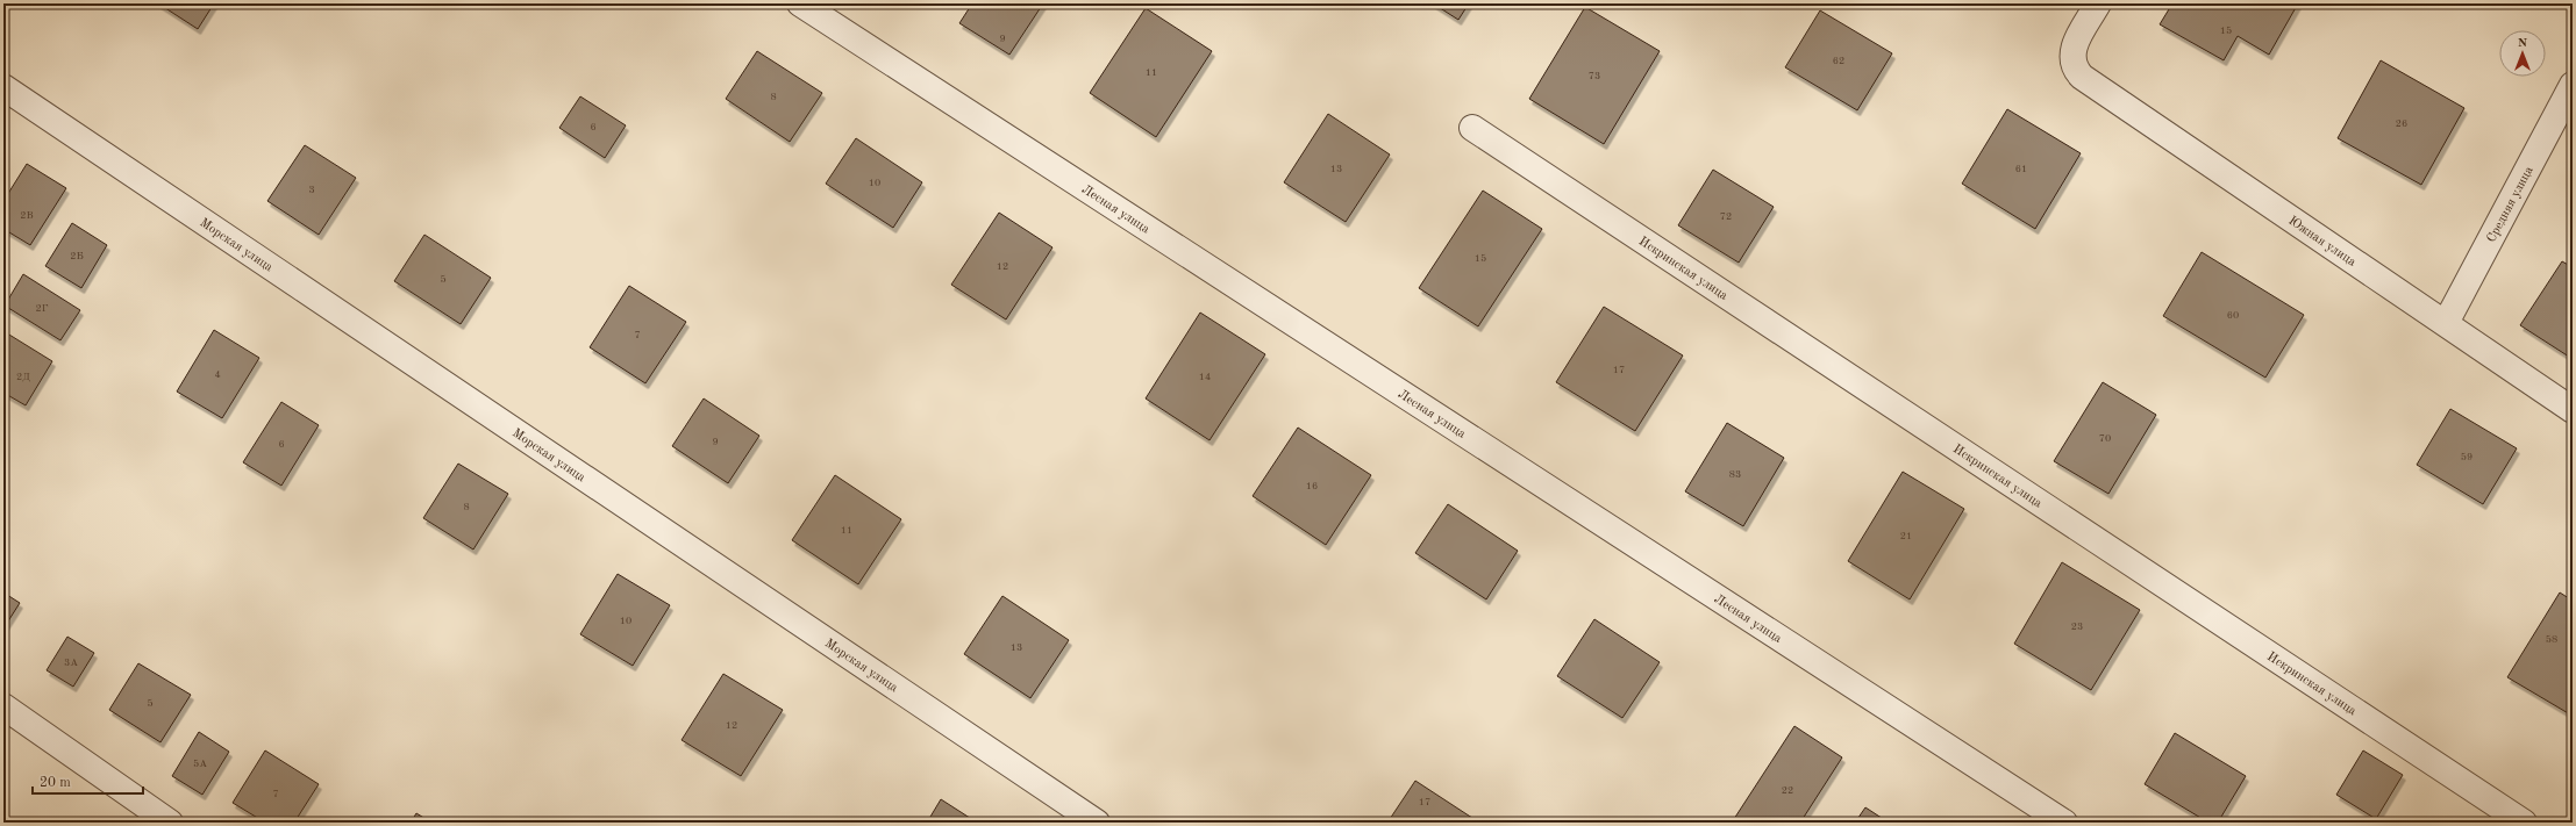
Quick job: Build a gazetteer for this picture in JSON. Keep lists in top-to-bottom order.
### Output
{
  "streets": {
    "street": [
      "Средняя улица",
      "Лесная улица",
      "Южная улица",
      "Морская улица",
      "Искринская улица"
    ]
  },
  "crossings": [
    ["Средняя улица", "Южная улица"]
  ],
  "house_numbers": [
    "15",
    "9",
    "62",
    "11",
    "73",
    "8",
    "26",
    "6",
    "13",
    "61",
    "10",
    "3",
    "2В",
    "72",
    "2Б",
    "15",
    "12",
    "5",
    "2Г",
    "60",
    "7",
    "17",
    "4",
    "2Д",
    "14",
    "70",
    "9",
    "6",
    "59",
    "83",
    "16",
    "8",
    "11",
    "21",
    "10",
    "23",
    "58",
    "13",
    "3А",
    "5",
    "12",
    "5А",
    "22",
    "7",
    "17"
  ],
  "scale_bar": "20 m",
  "north": "top"
}
